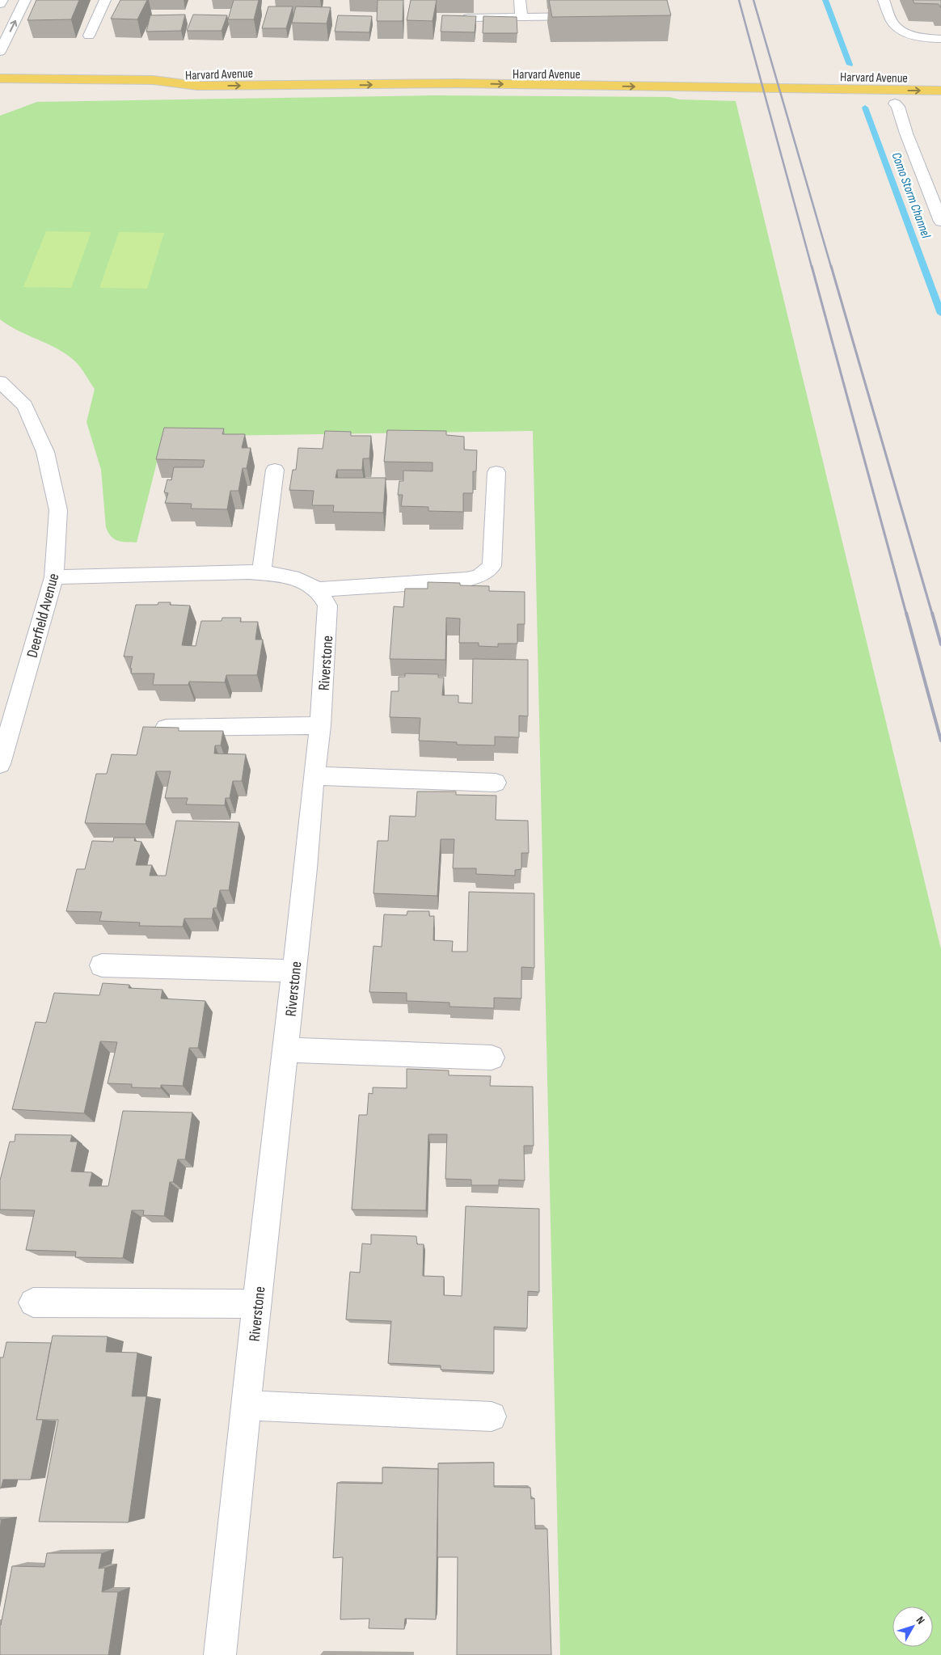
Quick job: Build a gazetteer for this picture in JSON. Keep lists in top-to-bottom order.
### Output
{
  "streets": {
    "main road": ["Harvard Avenue"],
    "street": ["Deerfield Avenue", "Riverstone"]
  },
  "crossings": [
    ["Deerfield Avenue", "Riverstone"]
  ],
  "water": ["Como Storm Channel"],
  "north": "top right"
}
